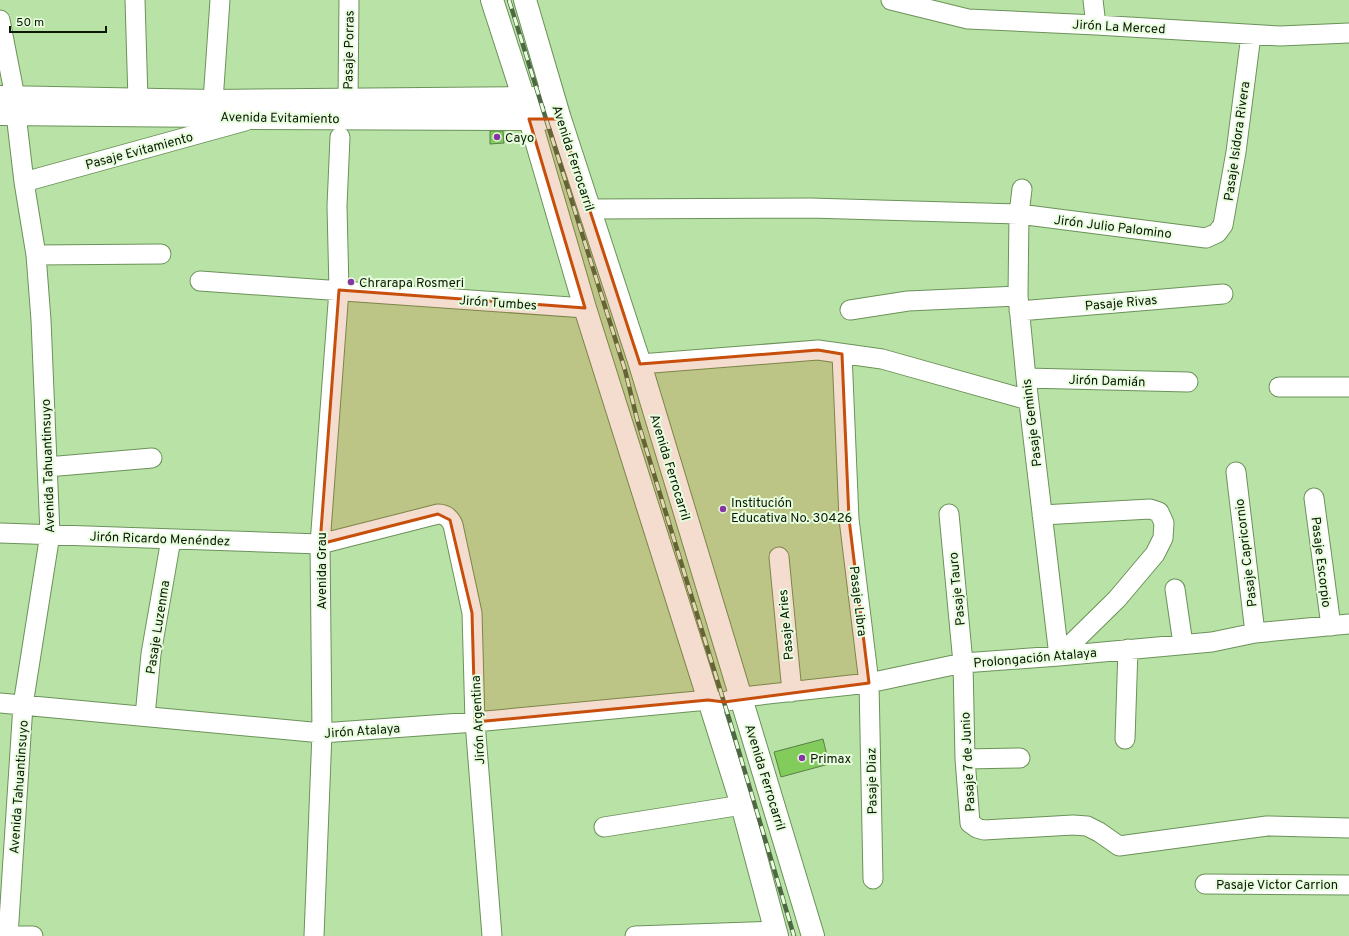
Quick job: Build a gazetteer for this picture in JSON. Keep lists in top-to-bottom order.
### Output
{
  "streets": {
    "main road": ["Avenida Evitamiento", "Avenida Ferrocarril"],
    "street": [
      "Jirón La Merced",
      "Pasaje Porras",
      "Pasaje Isidora Rivera",
      "Pasaje Evitamiento",
      "Jirón Julio Palomino",
      "Jirón Tumbes",
      "Pasaje Rivas",
      "Jirón Damián",
      "Pasaje Geminis",
      "Avenida Tahuantinsuyo",
      "Jirón Ricardo Menéndez",
      "Pasaje Capricornio",
      "Pasaje Escorpio",
      "Avenida Grau",
      "Pasaje Tauro",
      "Pasaje Libra",
      "Pasaje Aries",
      "Pasaje Luzenma",
      "Prolongación Atalaya",
      "Jirón Argentina",
      "Jirón Atalaya",
      "Pasaje 7 de Junio",
      "Pasaje Diaz",
      "Pasaje Victor Carrion"
    ]
  },
  "crossings": [
    ["Jirón La Merced", "Pasaje Isidora Rivera"],
    ["Pasaje Porras", "Avenida Evitamiento"],
    ["Avenida Evitamiento", "Pasaje Evitamiento"],
    ["Avenida Evitamiento", "Avenida Ferrocarril"],
    ["Avenida Evitamiento", "Avenida Tahuantinsuyo"],
    ["Pasaje Isidora Rivera", "Jirón Julio Palomino"],
    ["Pasaje Evitamiento", "Avenida Tahuantinsuyo"],
    ["Avenida Ferrocarril", "Jirón Julio Palomino"],
    ["Avenida Ferrocarril", "Jirón Tumbes"],
    ["Avenida Ferrocarril", "Prolongación Atalaya"],
    ["Avenida Ferrocarril", "Jirón Atalaya"],
    ["Jirón Julio Palomino", "Pasaje Geminis"],
    ["Jirón Tumbes", "Avenida Grau"],
    ["Pasaje Rivas", "Pasaje Geminis"],
    ["Jirón Damián", "Pasaje Geminis"],
    ["Pasaje Geminis", "Prolongación Atalaya"],
    ["Avenida Tahuantinsuyo", "Jirón Ricardo Menéndez"],
    ["Avenida Tahuantinsuyo", "Jirón Atalaya"],
    ["Jirón Ricardo Menéndez", "Avenida Grau"],
    ["Jirón Ricardo Menéndez", "Pasaje Luzenma"],
    ["Jirón Ricardo Menéndez", "Jirón Argentina"],
    ["Pasaje Capricornio", "Prolongación Atalaya"],
    ["Pasaje Escorpio", "Prolongación Atalaya"],
    ["Avenida Grau", "Jirón Atalaya"],
    ["Pasaje Tauro", "Prolongación Atalaya"],
    ["Pasaje Tauro", "Pasaje 7 de Junio"],
    ["Pasaje Libra", "Prolongación Atalaya"],
    ["Pasaje Libra", "Pasaje Diaz"],
    ["Pasaje Aries", "Prolongación Atalaya"],
    ["Pasaje Luzenma", "Jirón Atalaya"],
    ["Prolongación Atalaya", "Jirón Atalaya"],
    ["Prolongación Atalaya", "Pasaje 7 de Junio"],
    ["Prolongación Atalaya", "Pasaje Diaz"],
    ["Jirón Argentina", "Jirón Atalaya"]
  ],
  "places": [
    "Cayo",
    "Chrarapa Rosmeri",
    "Institución Educativa No. 30426",
    "Primax"
  ],
  "scale_bar": "50 m"
}
